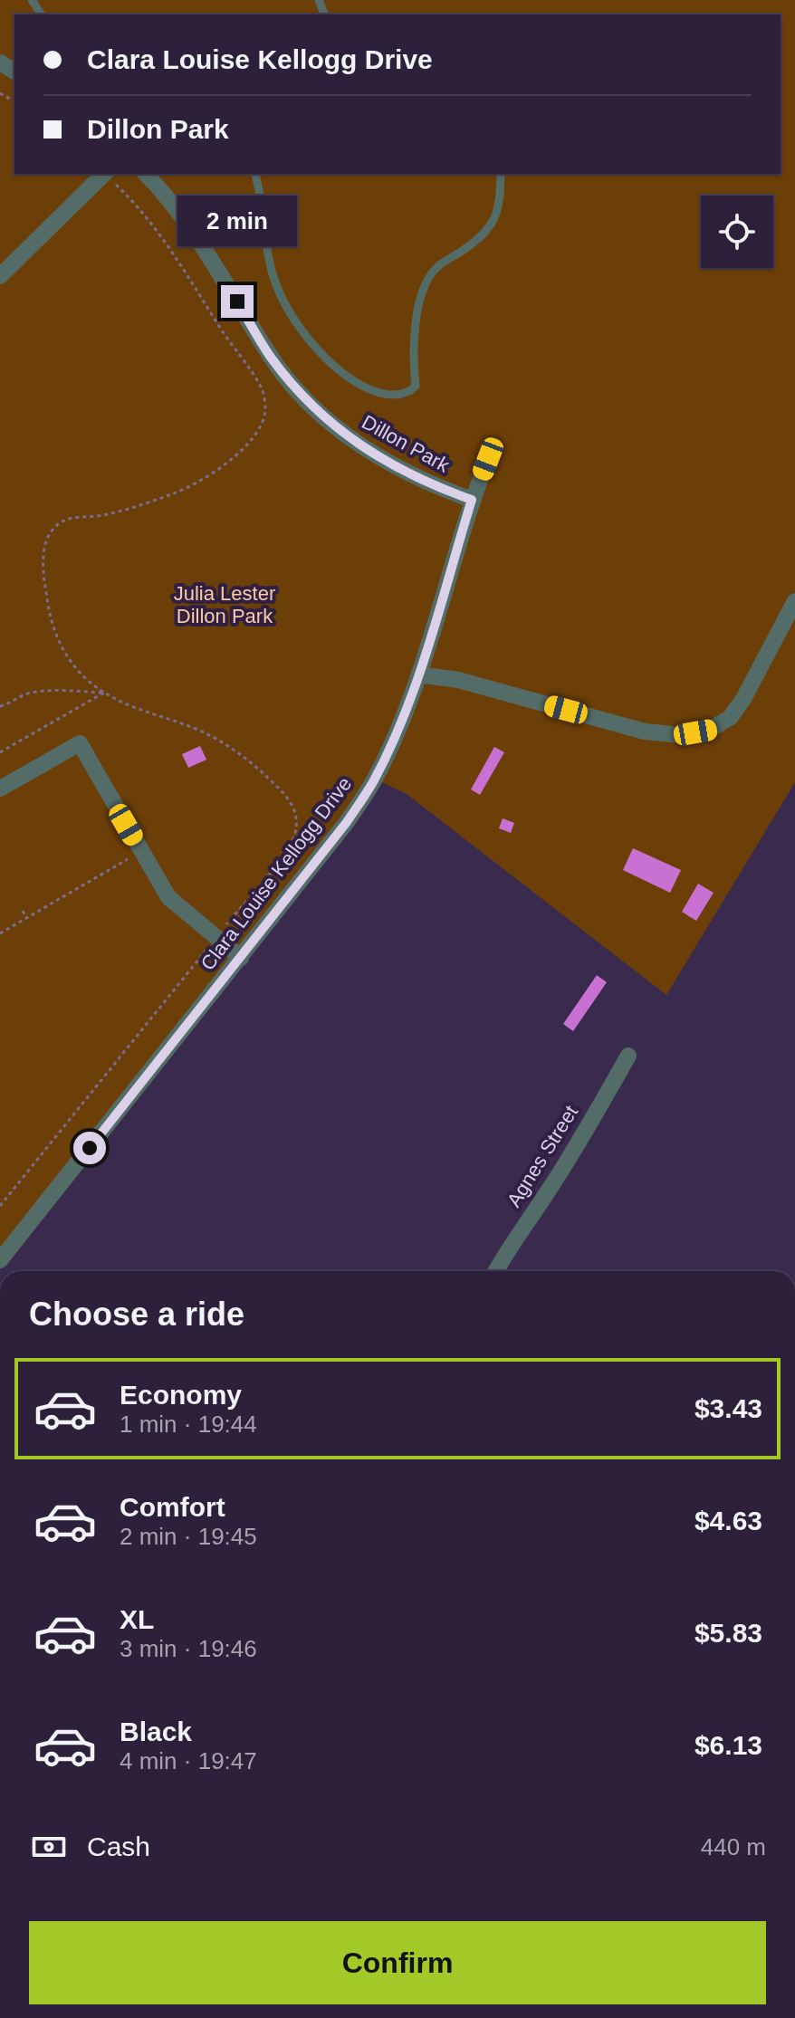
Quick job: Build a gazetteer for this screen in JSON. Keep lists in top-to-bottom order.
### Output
{
  "streets": {
    "street": ["Dillon Park", "Clara Louise Kellogg Drive", "Agnes Street"]
  },
  "crossings": [
    ["Dillon Park", "Clara Louise Kellogg Drive"]
  ],
  "parks": ["Julia Lester Dillon Park"],
  "page": {
    "banner": ["Clara Louise Kellogg Drive", "Dillon Park"],
    "bubble": "2 min",
    "heading": "Choose a ride",
    "list": [
      {
        "name": "Economy",
        "note": "1 min · 19:44",
        "value": "$3.43"
      },
      {
        "name": "Comfort",
        "note": "2 min · 19:45",
        "value": "$4.63"
      },
      {
        "name": "XL",
        "note": "3 min · 19:46",
        "value": "$5.83"
      },
      {
        "name": "Black",
        "note": "4 min · 19:47",
        "value": "$6.13"
      }
    ],
    "pay": ["Cash", "440 m"],
    "buttons": "Confirm"
  }
}
